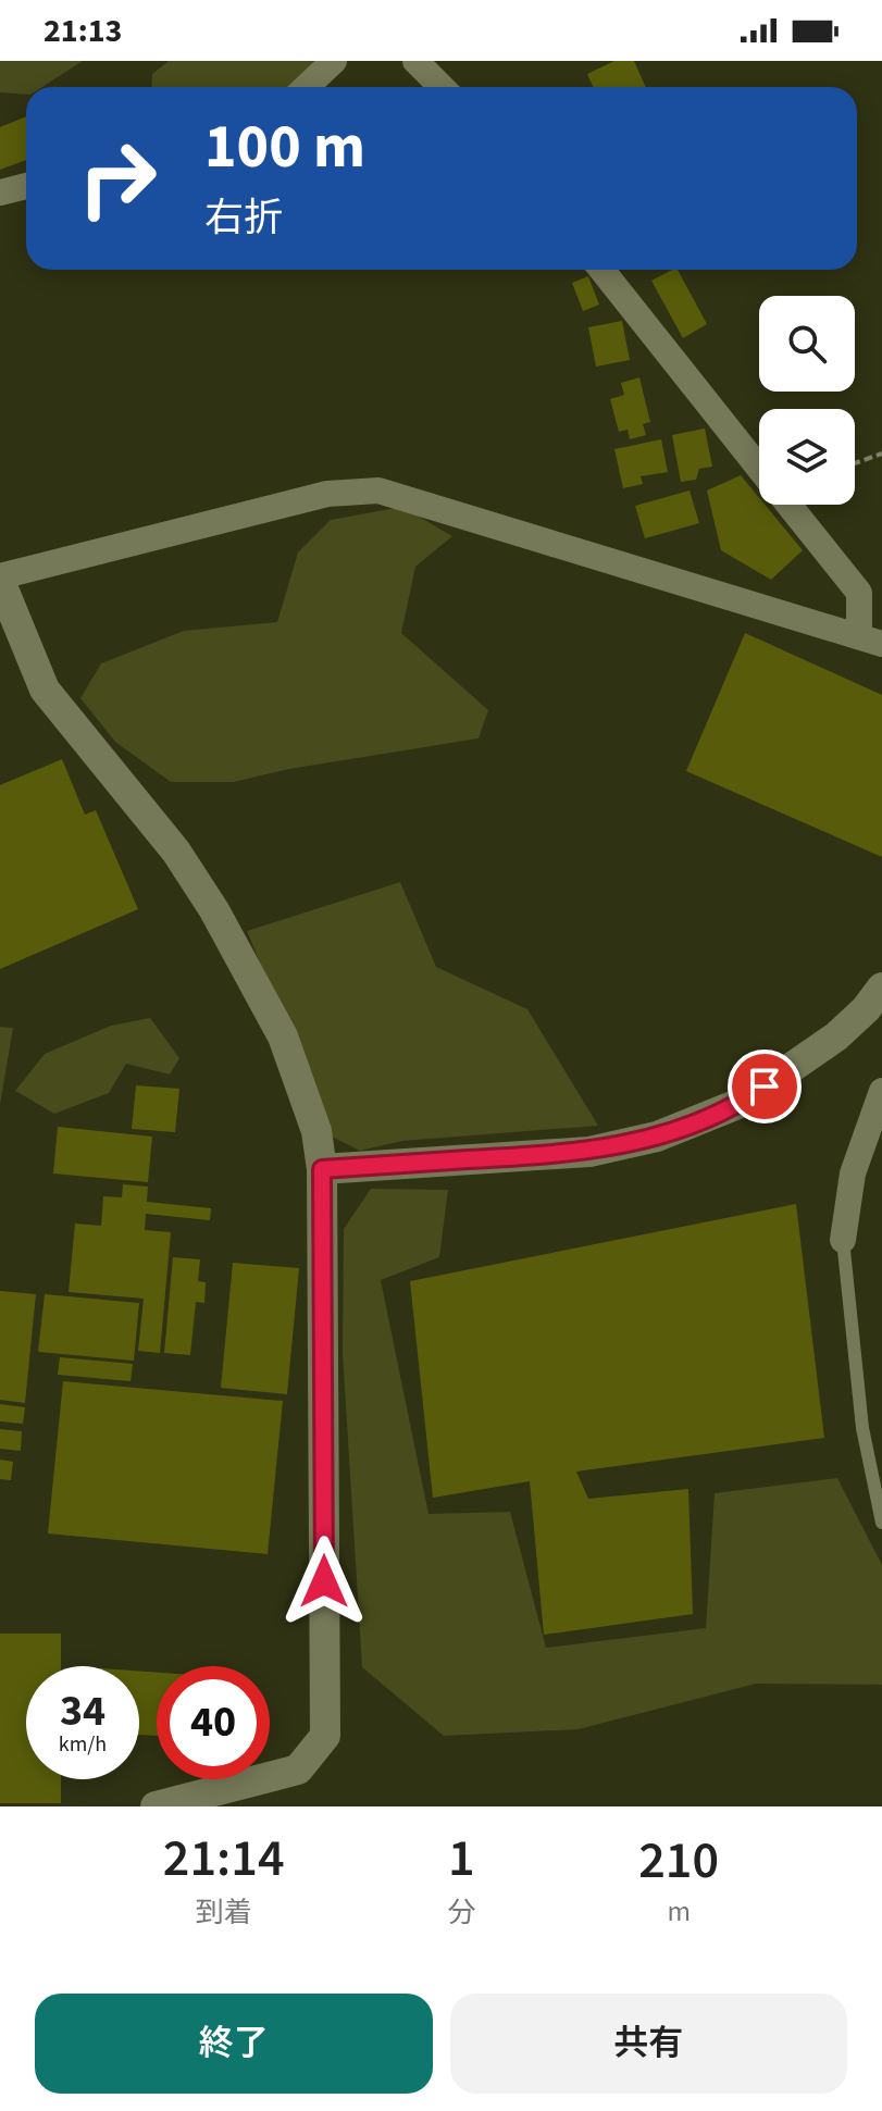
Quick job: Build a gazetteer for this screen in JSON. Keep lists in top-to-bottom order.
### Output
{
  "page": {
    "status": "21:13",
    "turn": ["100 m", "右折"],
    "speed": "34 km/h",
    "limit": "40",
    "eta": [
      "21:14",
      "到着",
      "1",
      "分",
      "210",
      "m"
    ],
    "buttons": ["終了", "共有"]
  }
}
